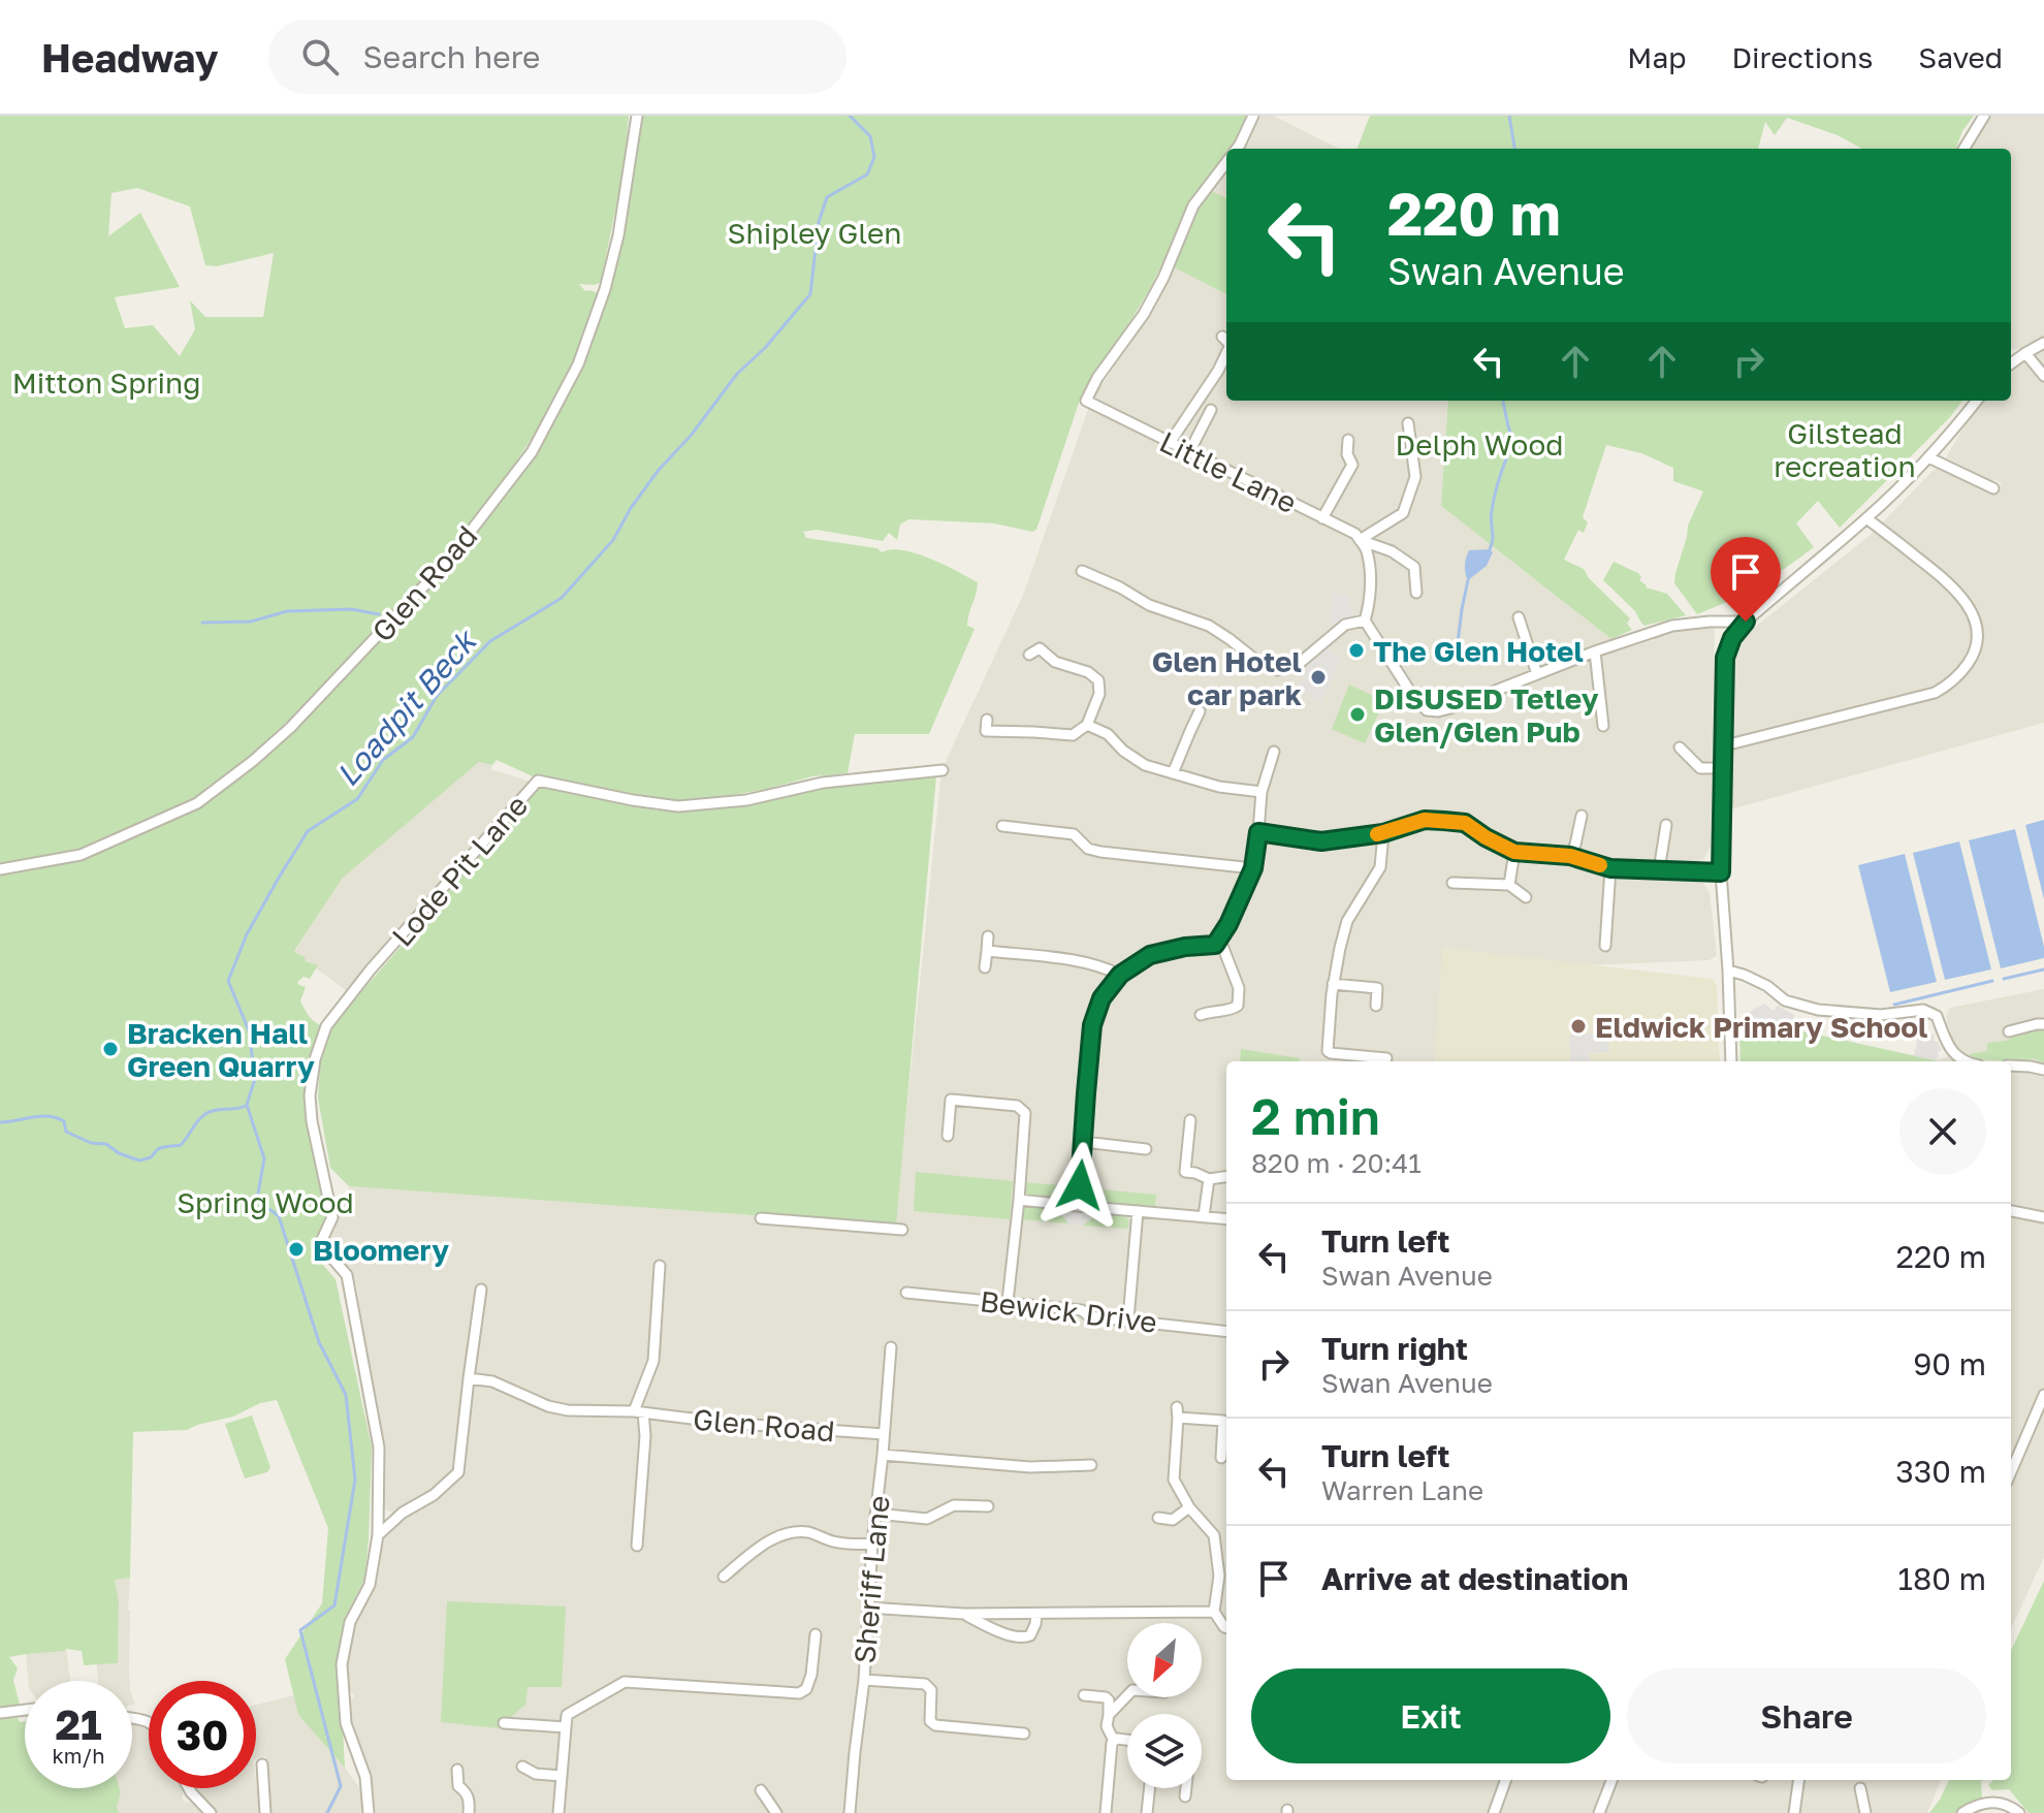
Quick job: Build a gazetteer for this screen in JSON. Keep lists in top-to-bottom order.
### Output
{
  "streets": {
    "street": [
      "Little Lane",
      "Glen Road",
      "Lode Pit Lane",
      "Bewick Drive",
      "Sheriff Lane"
    ]
  },
  "crossings": [
    ["Glen Road", "Sheriff Lane"]
  ],
  "water": ["Loadpit Beck"],
  "parks": [
    "Shipley Glen",
    "Mitton Spring",
    "Gilstead recreation",
    "Delph Wood",
    "Spring Wood"
  ],
  "places": [
    "The Glen Hotel",
    "Glen Hotel car park",
    "DISUSED Tetley Glen/Glen Pub",
    "Eldwick Primary School",
    "Bracken Hall Green Quarry",
    "Bloomery"
  ],
  "north": "bottom left",
  "page": {
    "header": "Headway",
    "search": "Search here",
    "nav": ["Map", "Directions", "Saved"],
    "turn": ["220 m", "Swan Avenue"],
    "heading": ["2 min", "820 m · 20:41"],
    "list": [
      {
        "name": "Turn left",
        "note": "Swan Avenue",
        "value": "220 m"
      },
      {
        "name": "Turn right",
        "note": "Swan Avenue",
        "value": "90 m"
      },
      {
        "name": "Turn left",
        "note": "Warren Lane",
        "value": "330 m"
      },
      {
        "name": "Arrive at destination",
        "value": "180 m"
      }
    ],
    "buttons": ["Exit", "Share"],
    "speed": "21 km/h",
    "limit": "30"
  }
}
